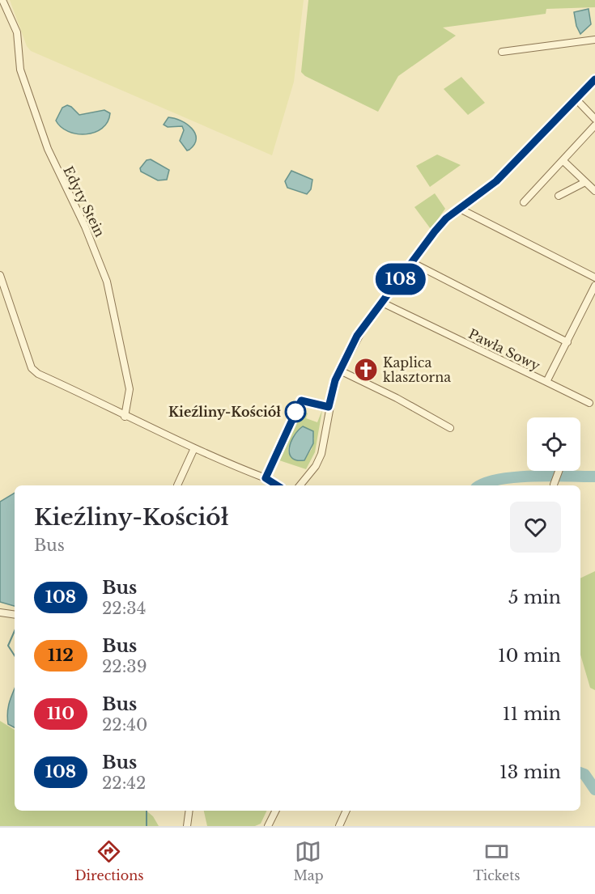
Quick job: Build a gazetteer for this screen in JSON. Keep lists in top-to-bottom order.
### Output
{
  "streets": {
    "street": ["Edyty Stein", "Pawła Sowy"]
  },
  "places": {
    "church": ["Kaplica klasztorna"],
    "other": ["Kieźliny-Kościół"]
  },
  "lines": ["bus line 108"],
  "page": {
    "on_map": "108",
    "heading": ["Kieźliny-Kościół", "Bus"],
    "list": [
      {
        "mark": "108",
        "name": "Bus",
        "note": "22:34",
        "value": "5 min"
      },
      {
        "mark": "112",
        "name": "Bus",
        "note": "22:39",
        "value": "10 min"
      },
      {
        "mark": "110",
        "name": "Bus",
        "note": "22:40",
        "value": "11 min"
      },
      {
        "mark": "108",
        "name": "Bus",
        "note": "22:42",
        "value": "13 min"
      }
    ],
    "tabs": ["Directions", "Map", "Tickets"]
  }
}
